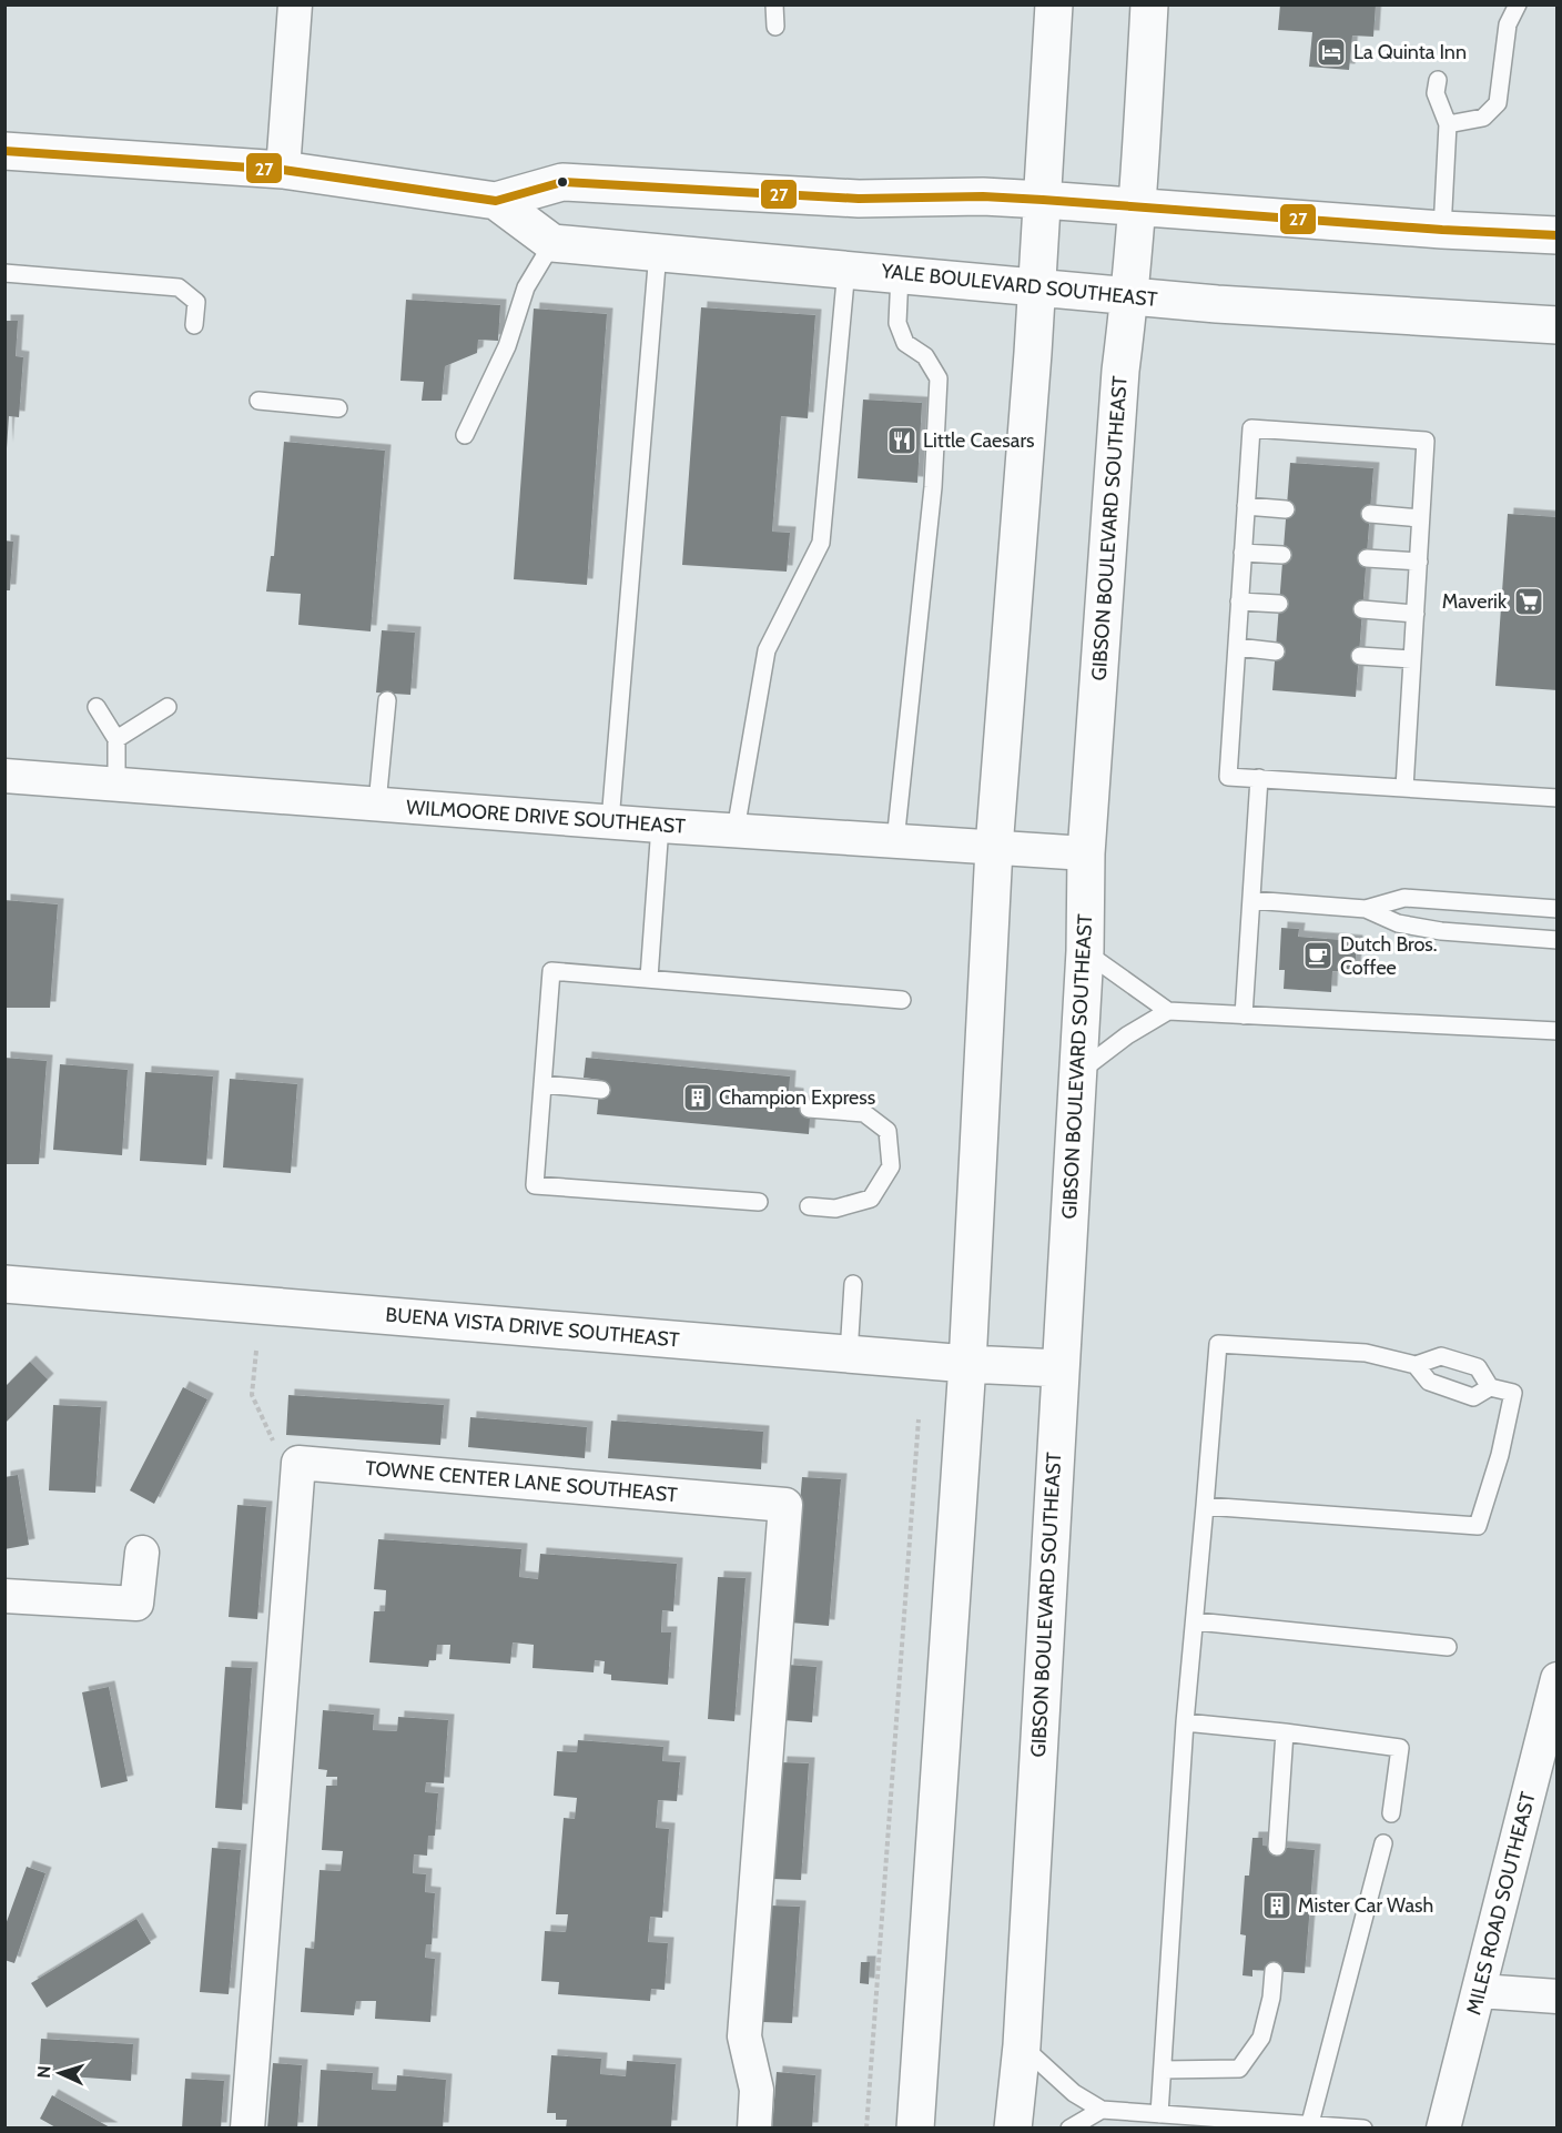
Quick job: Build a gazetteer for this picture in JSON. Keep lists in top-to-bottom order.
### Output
{
  "streets": {
    "main road": ["YALE BOULEVARD SOUTHEAST", "GIBSON BOULEVARD SOUTHEAST", "BUENA VISTA DRIVE SOUTHEAST"],
    "street": ["WILMOORE DRIVE SOUTHEAST", "TOWNE CENTER LANE SOUTHEAST", "MILES ROAD SOUTHEAST"]
  },
  "crossings": [
    ["YALE BOULEVARD SOUTHEAST", "GIBSON BOULEVARD SOUTHEAST"],
    ["GIBSON BOULEVARD SOUTHEAST", "WILMOORE DRIVE SOUTHEAST"],
    ["GIBSON BOULEVARD SOUTHEAST", "BUENA VISTA DRIVE SOUTHEAST"]
  ],
  "places": {
    "hotel": ["La Quinta Inn"],
    "restaurant": ["Little Caesars"],
    "supermarket": ["Maverik"],
    "cafe": ["Dutch Bros. Coffee"],
    "building": ["Champion Express", "Mister Car Wash"]
  },
  "lines": ["transit line 27"],
  "north": "left"
}
